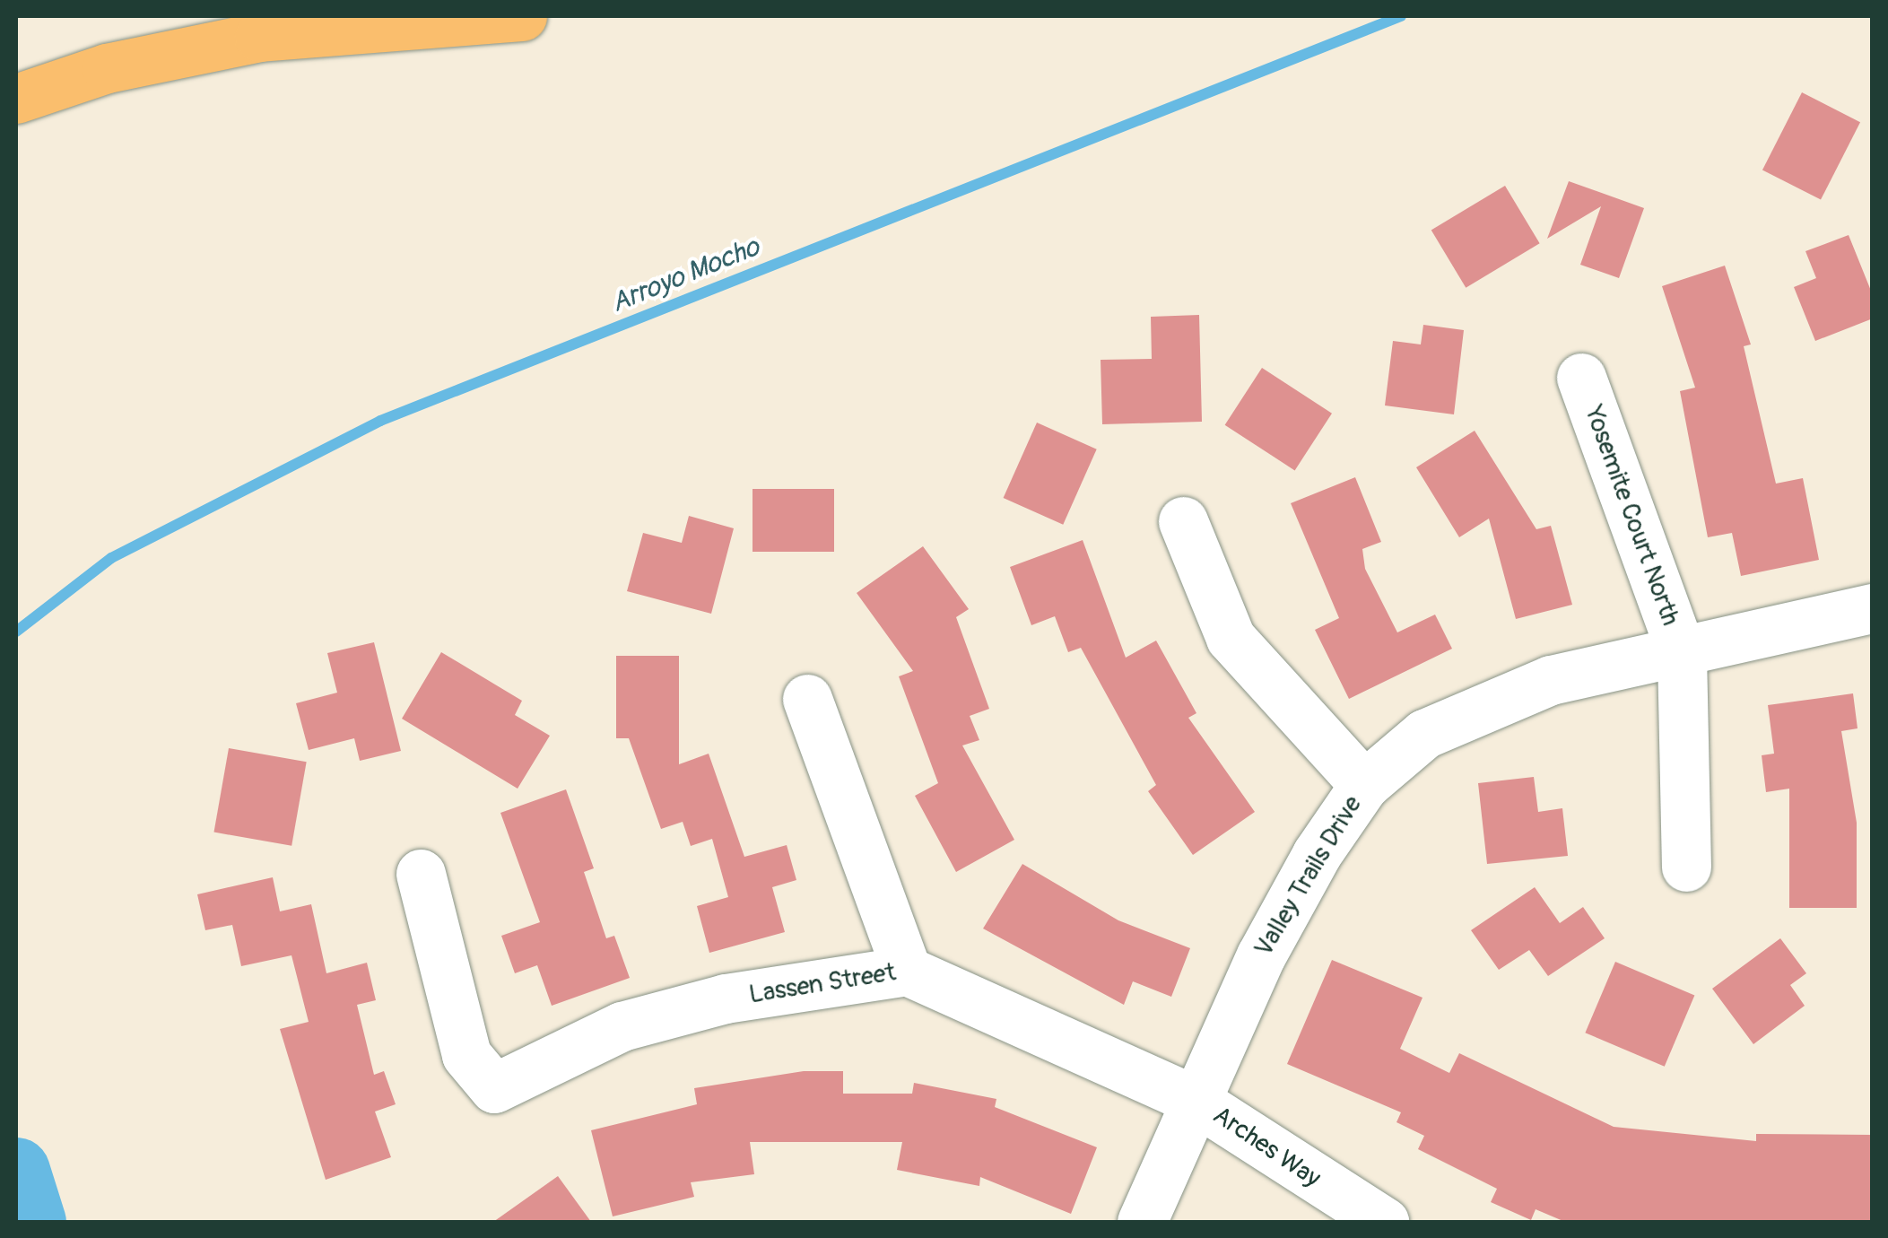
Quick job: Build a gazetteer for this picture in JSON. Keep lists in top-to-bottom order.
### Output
{
  "streets": {
    "street": [
      "Yosemite Court North",
      "Valley Trails Drive",
      "Lassen Street",
      "Arches Way"
    ]
  },
  "crossings": [
    ["Yosemite Court North", "Valley Trails Drive"],
    ["Valley Trails Drive", "Lassen Street"],
    ["Valley Trails Drive", "Arches Way"],
    ["Lassen Street", "Arches Way"]
  ],
  "water": ["Arroyo Mocho"]
}
